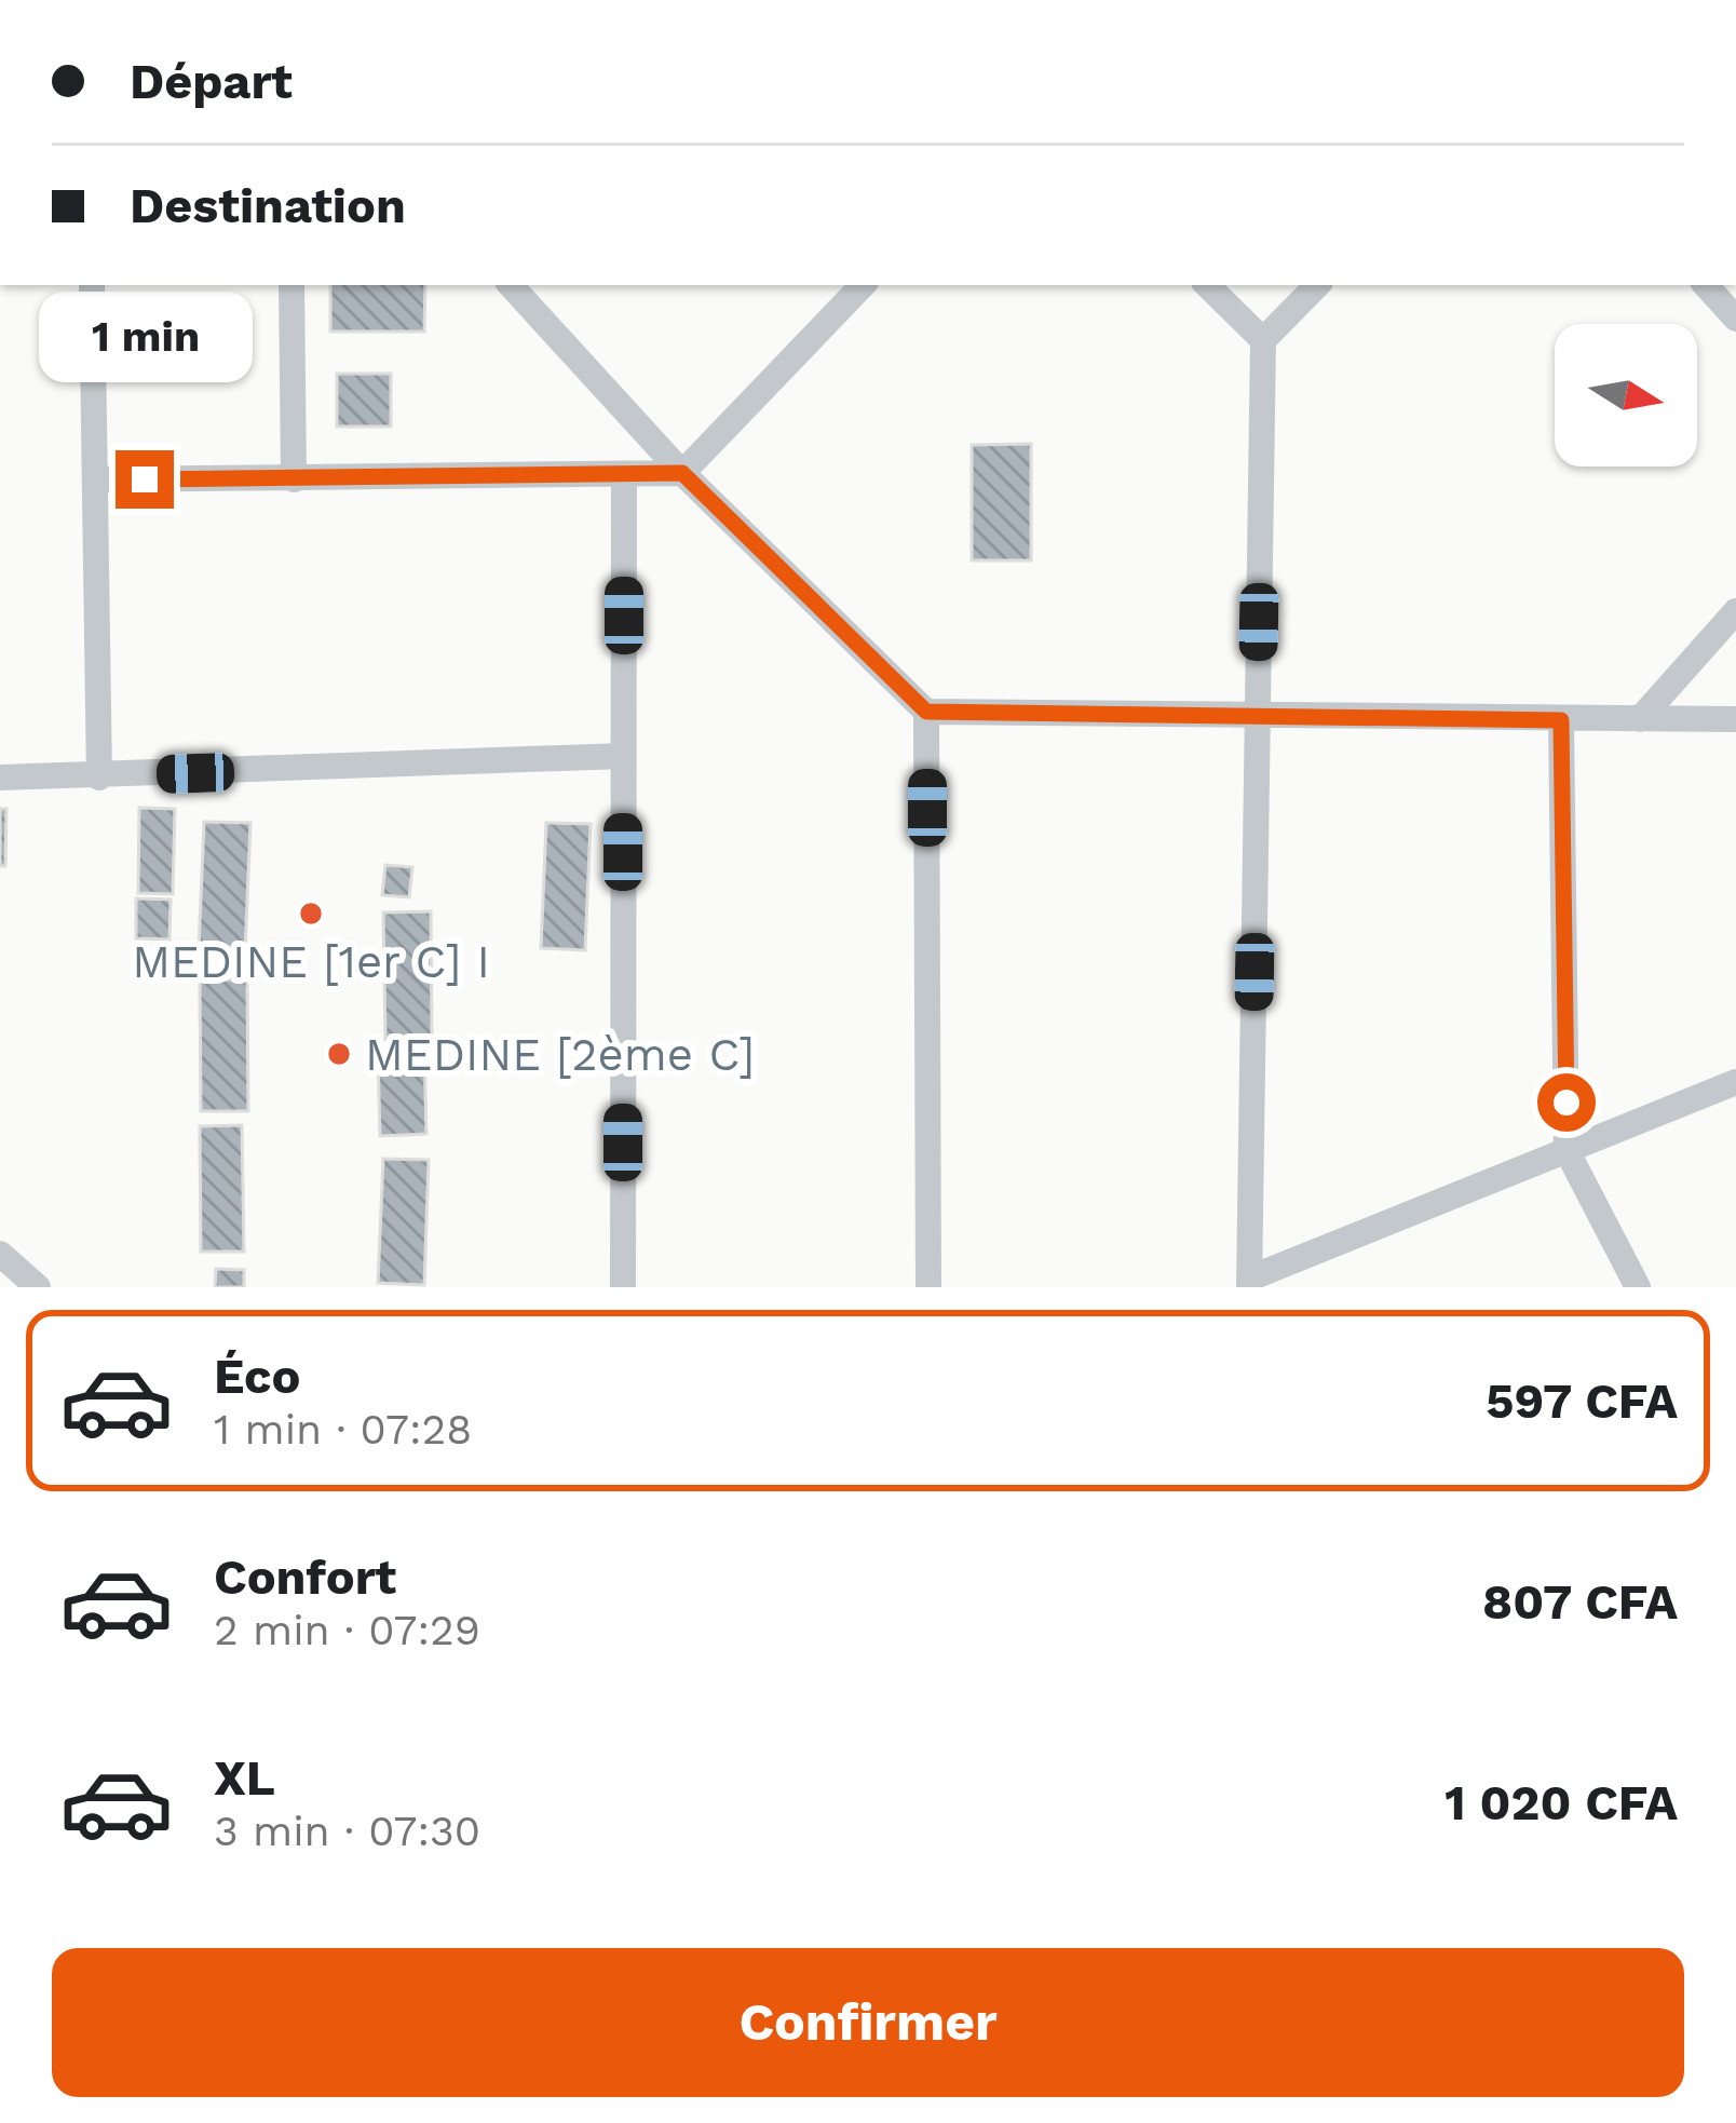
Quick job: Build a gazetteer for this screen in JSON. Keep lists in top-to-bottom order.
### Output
{
  "places": ["MEDINE [1er C] I", "MEDINE [2ème C]"],
  "north": "right",
  "page": {
    "banner": ["Départ", "Destination"],
    "bubble": "1 min",
    "list": [
      {
        "name": "Éco",
        "note": "1 min · 07:28",
        "value": "597 CFA"
      },
      {
        "name": "Confort",
        "note": "2 min · 07:29",
        "value": "807 CFA"
      },
      {
        "name": "XL",
        "note": "3 min · 07:30",
        "value": "1 020 CFA"
      }
    ],
    "buttons": "Confirmer"
  }
}
